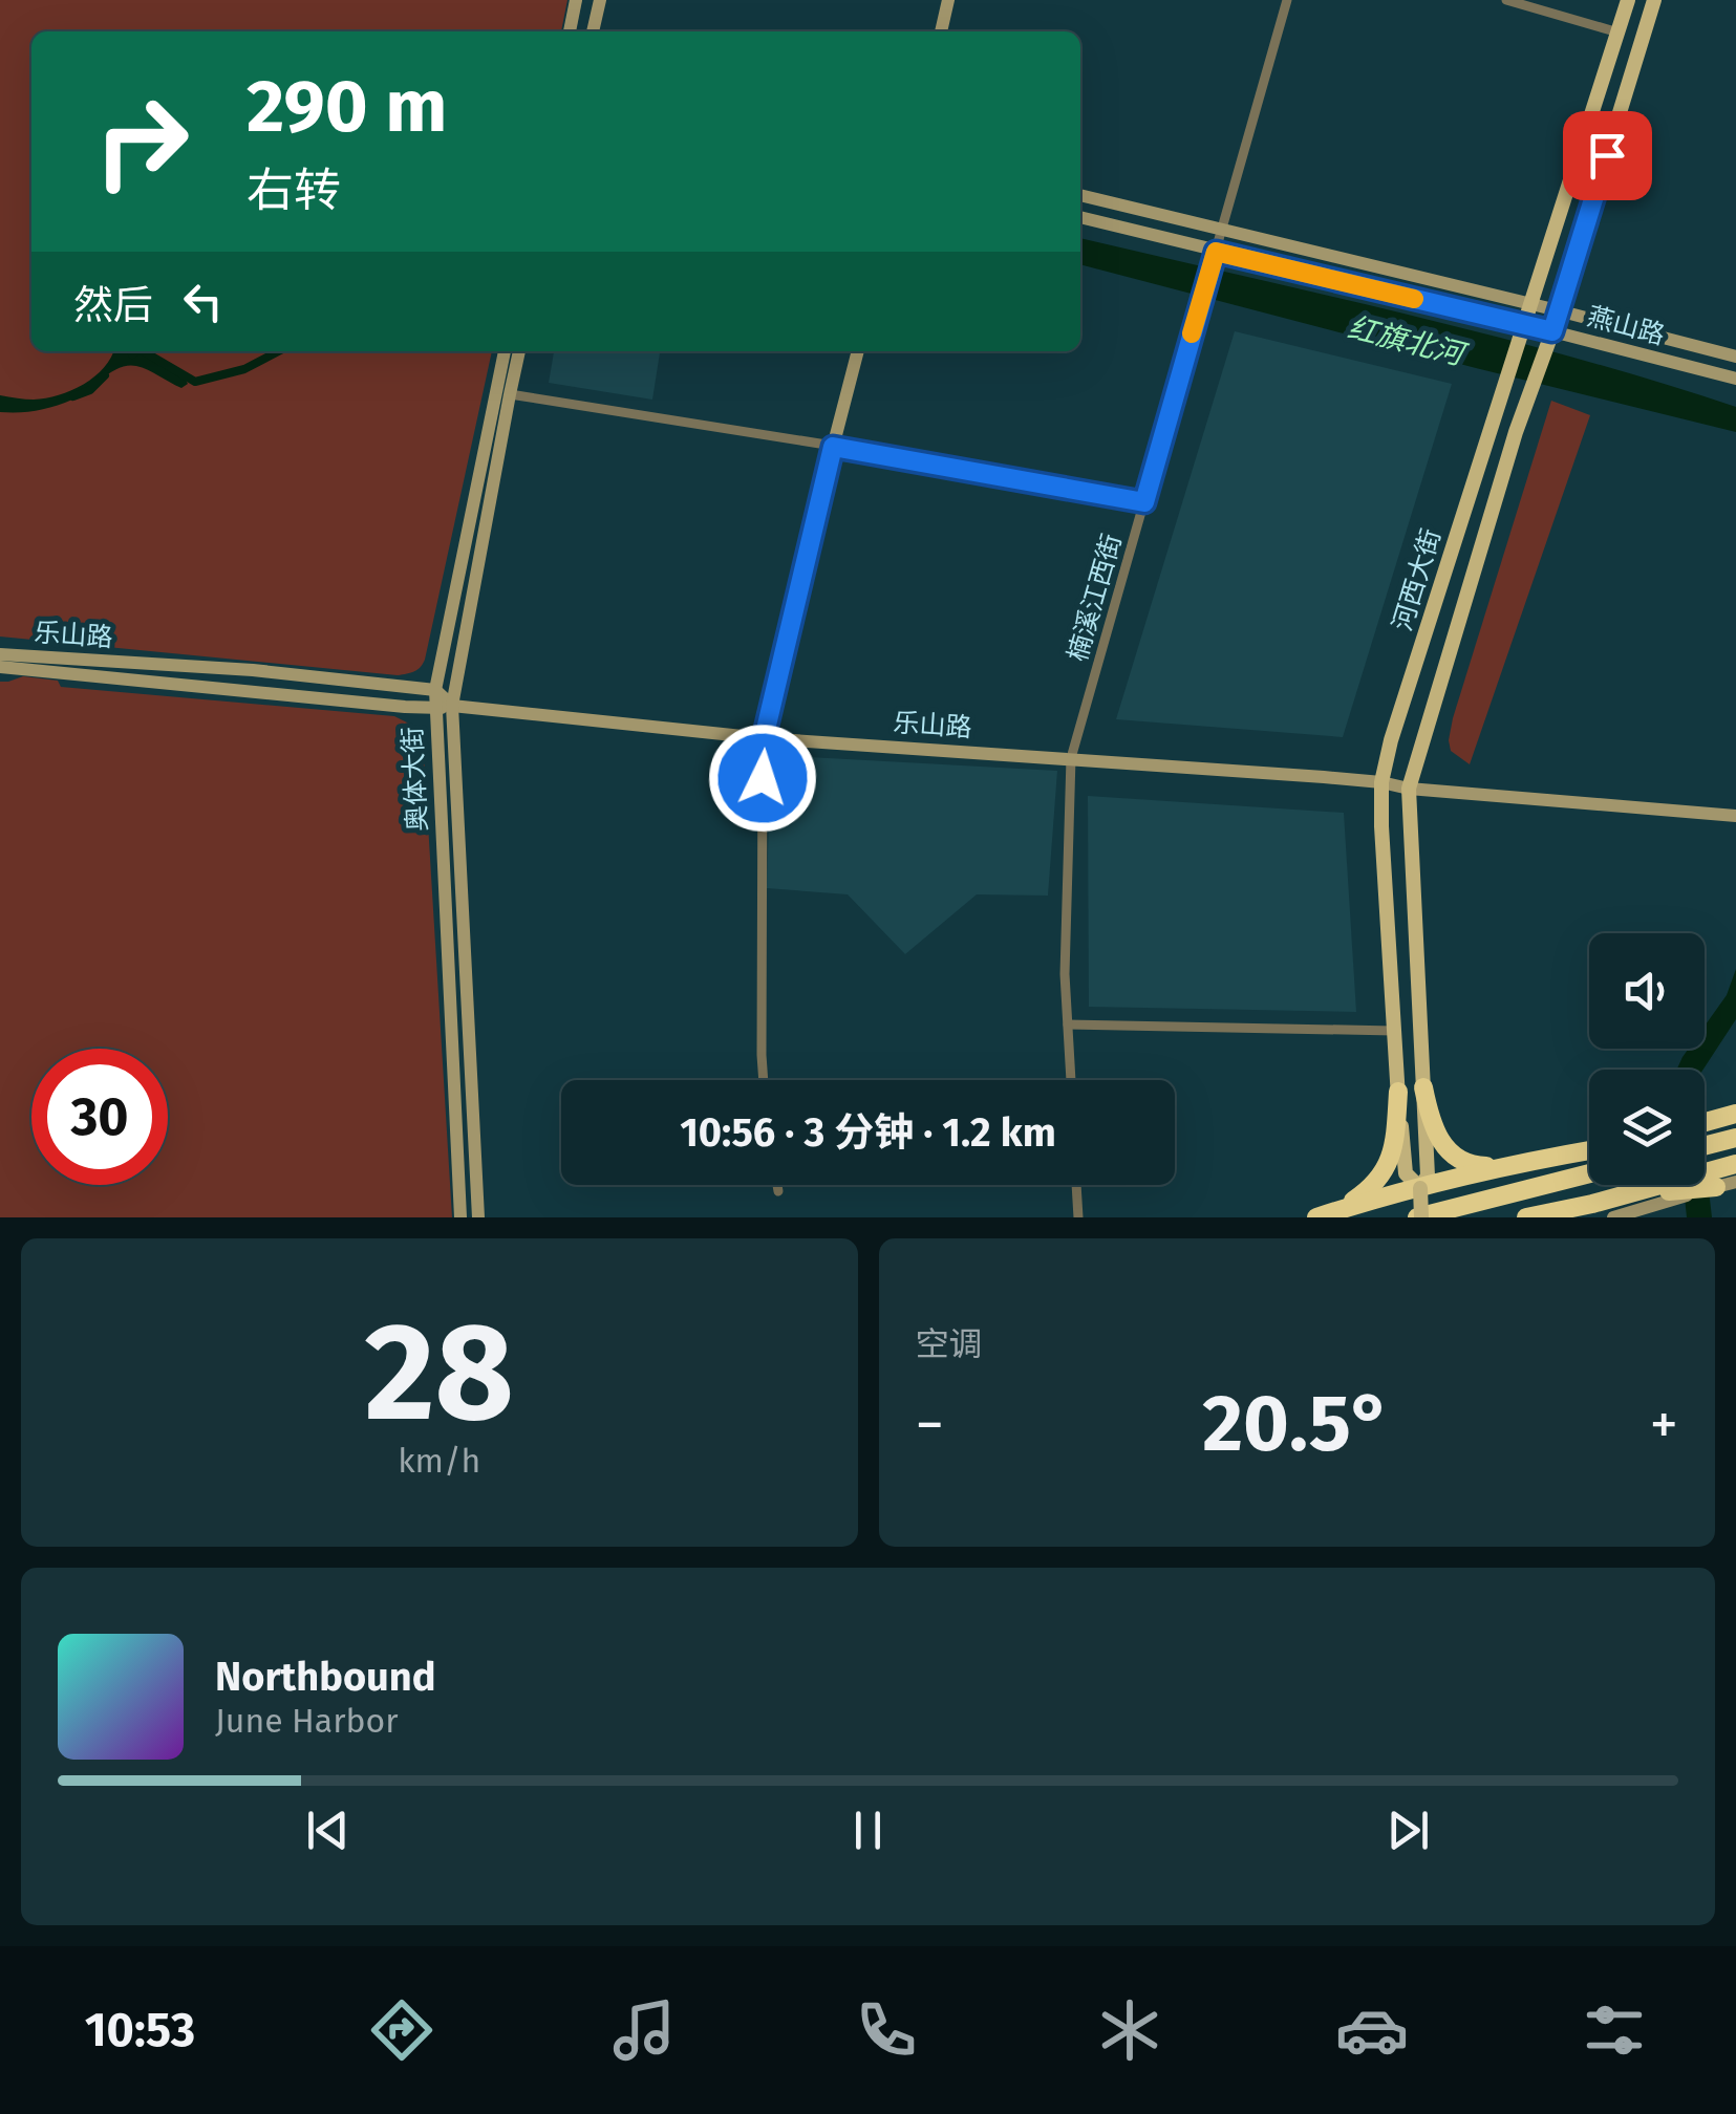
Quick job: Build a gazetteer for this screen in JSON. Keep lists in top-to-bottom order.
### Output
{
  "streets": {
    "main road": [
      "燕山路",
      "河西大街",
      "乐山路",
      "奥体大街"
    ],
    "street": ["楠溪江西街"]
  },
  "crossings": [
    ["燕山路", "河西大街"],
    ["燕山路", "楠溪江西街"],
    ["河西大街", "乐山路"],
    ["楠溪江西街", "乐山路"],
    ["乐山路", "奥体大街"]
  ],
  "water": ["红旗北河"],
  "page": {
    "turn": ["290 m", "右转"],
    "then": "然后",
    "limit": "30",
    "trip": "10:56 · 3 分钟 · 1.2 km",
    "tile": [
      ["28", "km/h"],
      "空调"
    ],
    "heat": ["−", "20.5°", "+"],
    "song": ["Northbound", "June Harbor"],
    "tabs": "10:53"
  }
}
